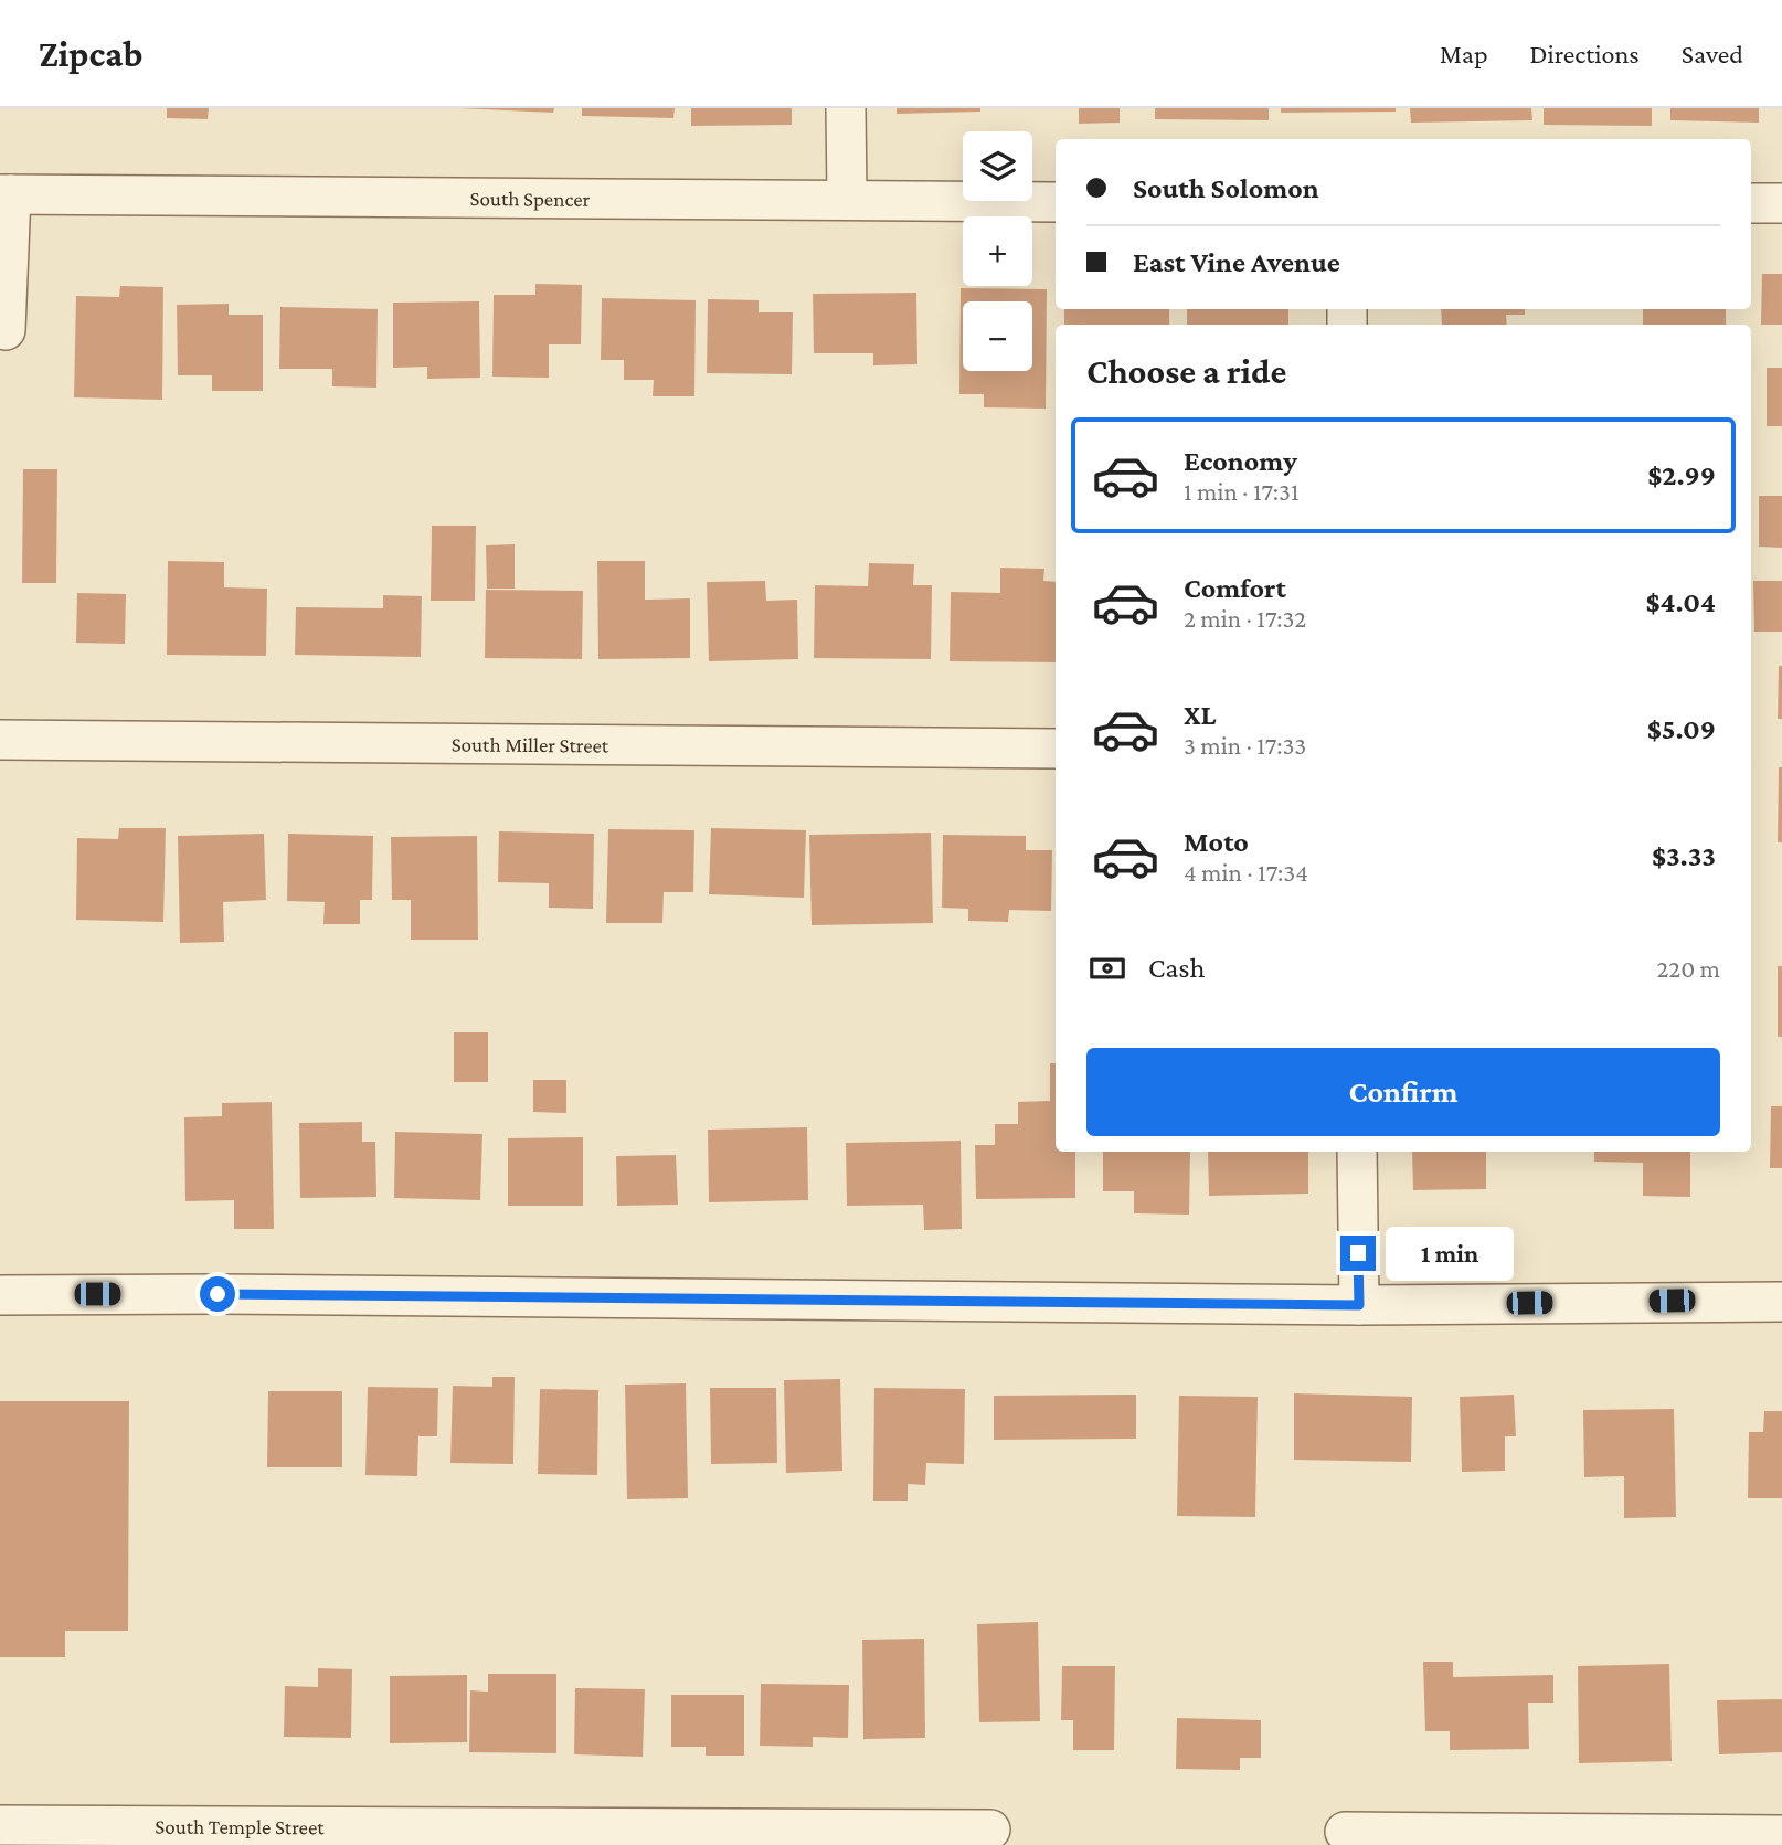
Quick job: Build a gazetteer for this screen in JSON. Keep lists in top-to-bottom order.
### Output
{
  "streets": {
    "street": ["South Spencer", "South Miller Street", "South Temple Street"]
  },
  "page": {
    "header": "Zipcab",
    "nav": ["Map", "Directions", "Saved"],
    "map_buttons": ["+", "−"],
    "banner": ["South Solomon", "East Vine Avenue"],
    "heading": "Choose a ride",
    "list": [
      {
        "name": "Economy",
        "note": "1 min · 17:31",
        "value": "$2.99"
      },
      {
        "name": "Comfort",
        "note": "2 min · 17:32",
        "value": "$4.04"
      },
      {
        "name": "XL",
        "note": "3 min · 17:33",
        "value": "$5.09"
      },
      {
        "name": "Moto",
        "note": "4 min · 17:34",
        "value": "$3.33"
      }
    ],
    "pay": ["Cash", "220 m"],
    "buttons": "Confirm",
    "bubble": "1 min"
  }
}
